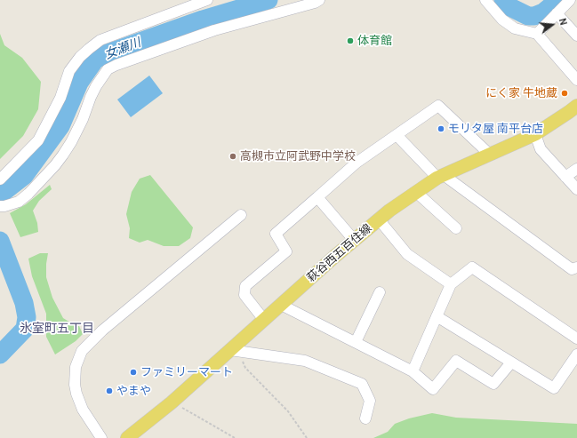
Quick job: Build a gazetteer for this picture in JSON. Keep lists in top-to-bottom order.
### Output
{
  "streets": {
    "main road": ["萩谷西五百住線"]
  },
  "districts": ["氷室町五丁目"],
  "water": ["女瀬川"],
  "places": [
    "体育館",
    "にく家 牛地蔵",
    "モリタ屋 南平台店",
    "高槻市立阿武野中学校",
    "ファミリーマート",
    "やまや"
  ],
  "north": "right"
}
